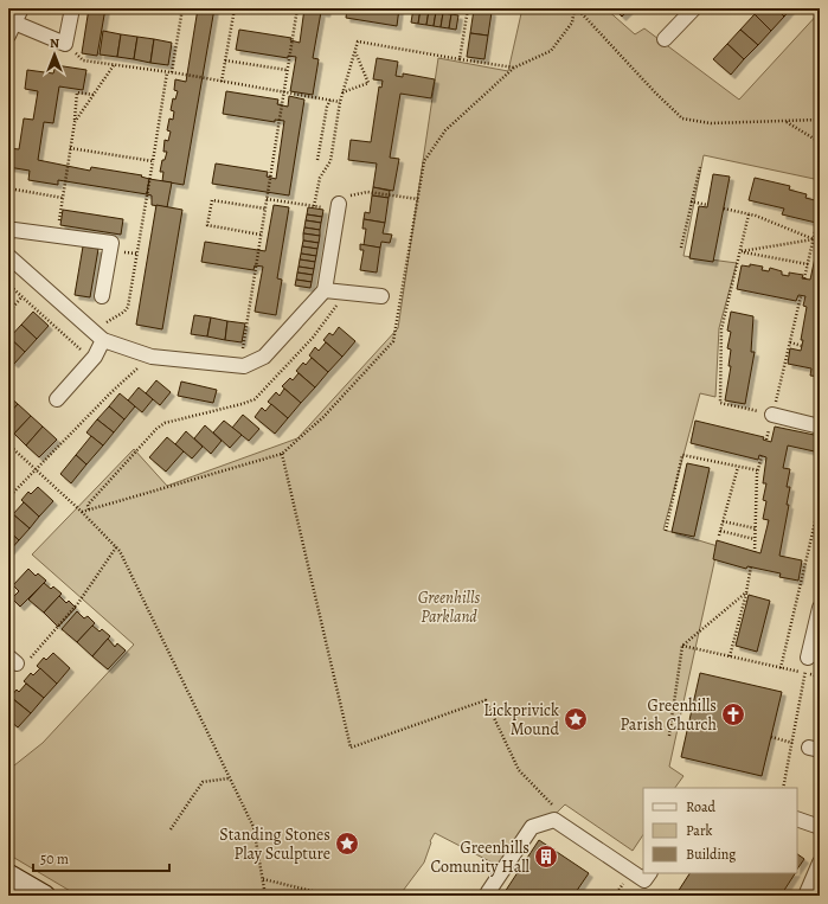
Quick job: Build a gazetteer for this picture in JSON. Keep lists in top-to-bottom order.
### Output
{
  "parks": ["Greenhills Parkland"],
  "places": {
    "church": ["Greenhills Parish Church"],
    "place": ["Lickprivick Mound", "Standing Stones Play Sculpture"],
    "building": ["Greenhills Comunity Hall"]
  },
  "legend": ["Road", "Park", "Building"],
  "scale_bar": "50 m",
  "north": "top"
}
